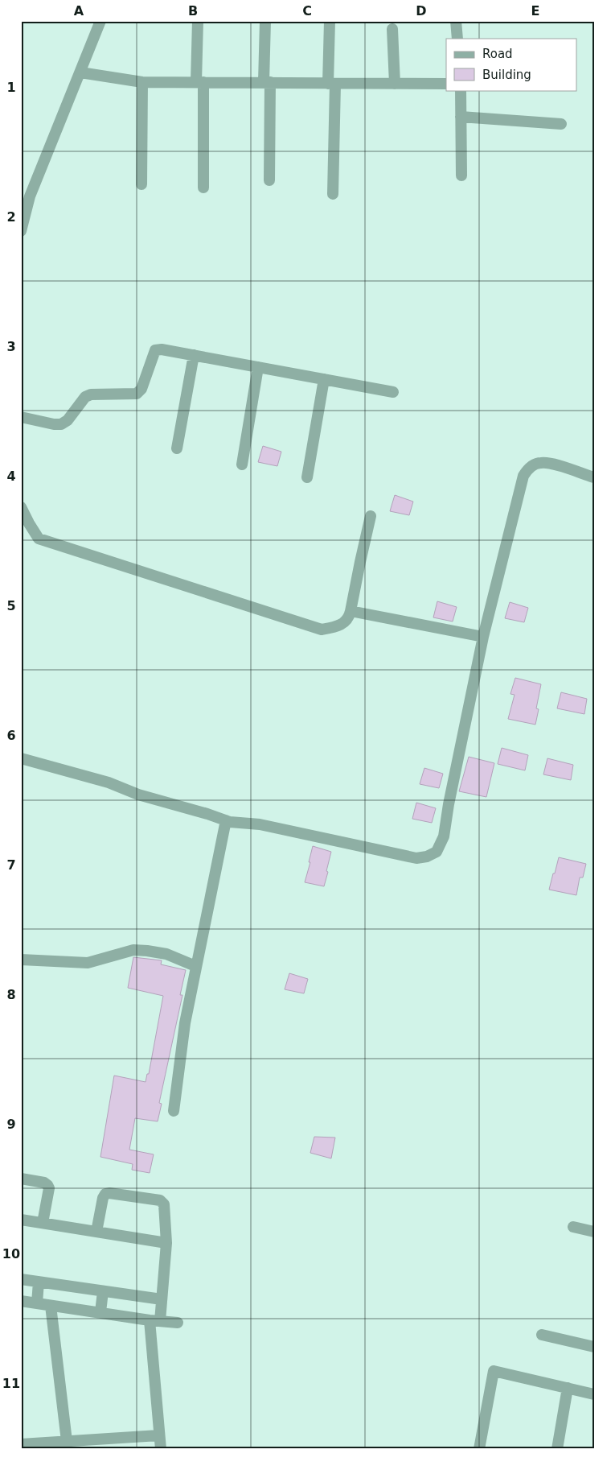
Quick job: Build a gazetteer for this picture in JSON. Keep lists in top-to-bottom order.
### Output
{
  "legend": ["Road", "Building"],
  "grid": {
    "columns": [
      "A",
      "B",
      "C",
      "D",
      "E"
    ],
    "rows": [
      "1",
      "2",
      "3",
      "4",
      "5",
      "6",
      "7",
      "8",
      "9",
      "10",
      "11"
    ]
  }
}
